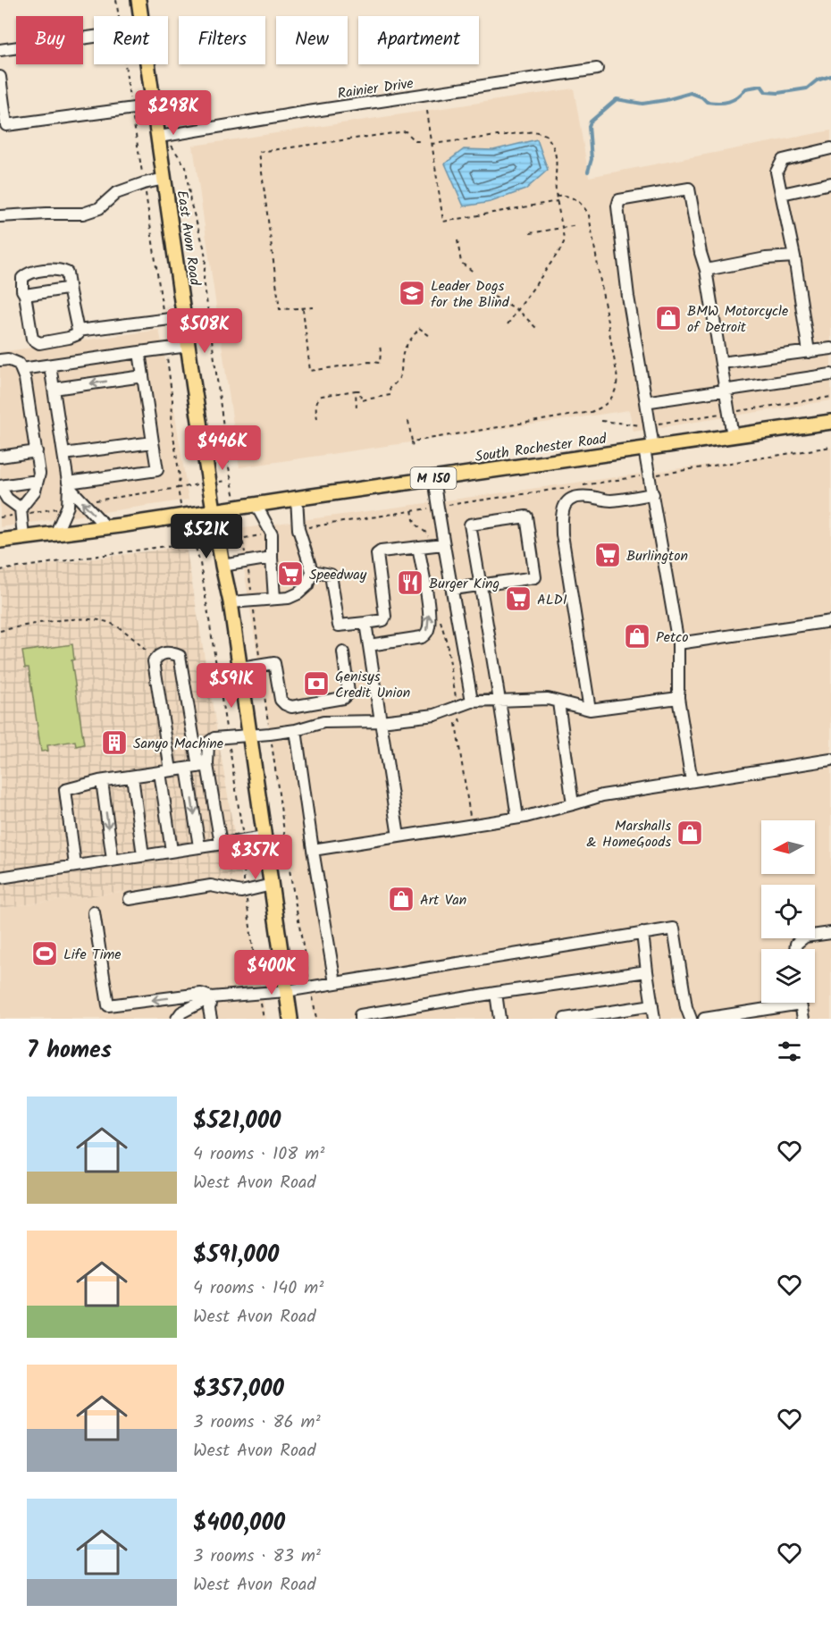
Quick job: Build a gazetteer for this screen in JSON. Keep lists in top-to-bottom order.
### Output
{
  "streets": {
    "main road": ["East Avon Road", "South Rochester Road", "M 150"],
    "street": ["Rainier Drive"]
  },
  "crossings": [
    ["Rainier Drive", "East Avon Road"],
    ["East Avon Road", "South Rochester Road"]
  ],
  "places": {
    "school or university": ["Leader Dogs for the Blind"],
    "shop": [
      "BMW Motorcycle of Detroit",
      "Petco",
      "Marshalls & HomeGoods",
      "Art Van"
    ],
    "supermarket": ["Burlington", "Speedway", "ALDI"],
    "restaurant": ["Burger King"],
    "bank": ["Genisys Credit Union"],
    "building": ["Sanyo Machine"],
    "sports": ["Life Time"]
  },
  "north": "left",
  "page": {
    "chip": [
      "Buy",
      "Rent",
      "Filters",
      "New",
      "Apartment"
    ],
    "price": [
      "$298K",
      "$508K",
      "$446K",
      "$521K",
      "$591K",
      "$357K",
      "$400K"
    ],
    "heading": "7 homes",
    "list": [
      {
        "name": "$521,000",
        "note": "4 rooms · 108 m² · West Avon Road"
      },
      {
        "name": "$591,000",
        "note": "4 rooms · 140 m² · West Avon Road"
      },
      {
        "name": "$357,000",
        "note": "3 rooms · 86 m² · West Avon Road"
      },
      {
        "name": "$400,000",
        "note": "3 rooms · 83 m² · West Avon Road"
      }
    ]
  }
}
